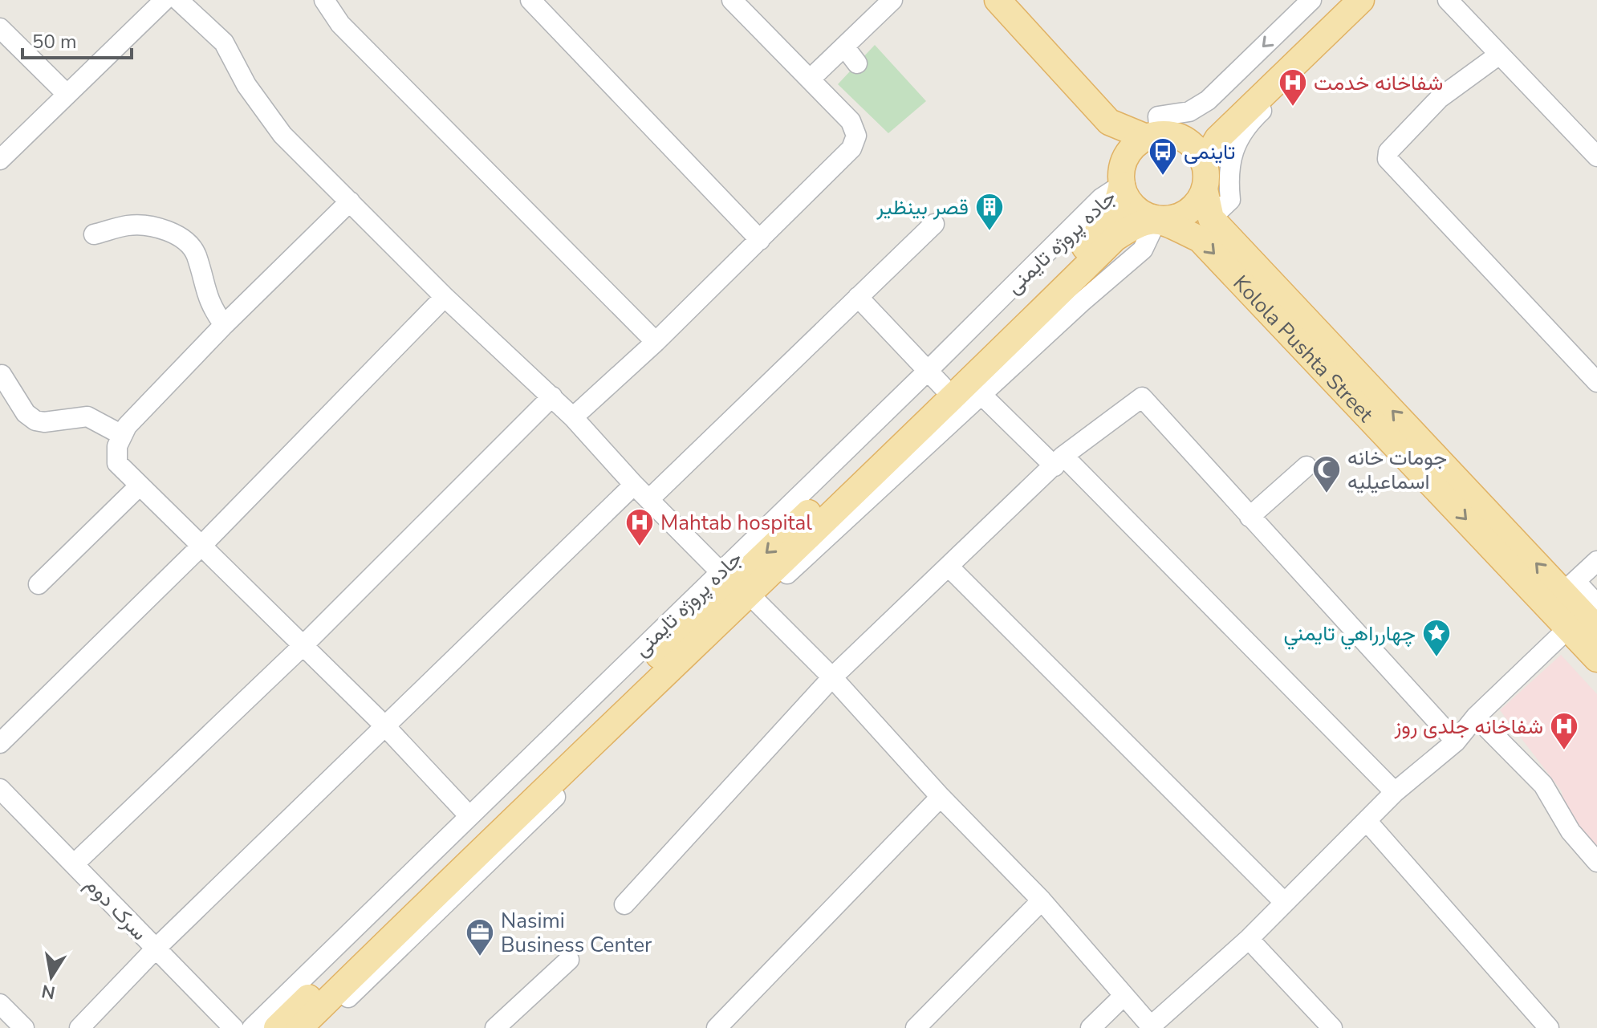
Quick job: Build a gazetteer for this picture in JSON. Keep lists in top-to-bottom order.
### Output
{
  "streets": {
    "main road": ["جاده پروژه تایمنی", "Kolola Pushta Street"],
    "street": ["سرک دوم"]
  },
  "crossings": [
    ["جاده پروژه تایمنی", "Kolola Pushta Street"]
  ],
  "places": {
    "hospital": ["شفاخانه خدمت", "Mahtab hospital", "شفاخانه جلدی روز"],
    "bus stop": ["تاینمی"],
    "building": ["قصر بینظیر"],
    "mosque": ["جومات خانه اسماعيليه"],
    "place": ["چهارراهي تايمني"],
    "office": ["Nasimi Business Center"]
  },
  "scale_bar": "50 m",
  "north": "bottom"
}
